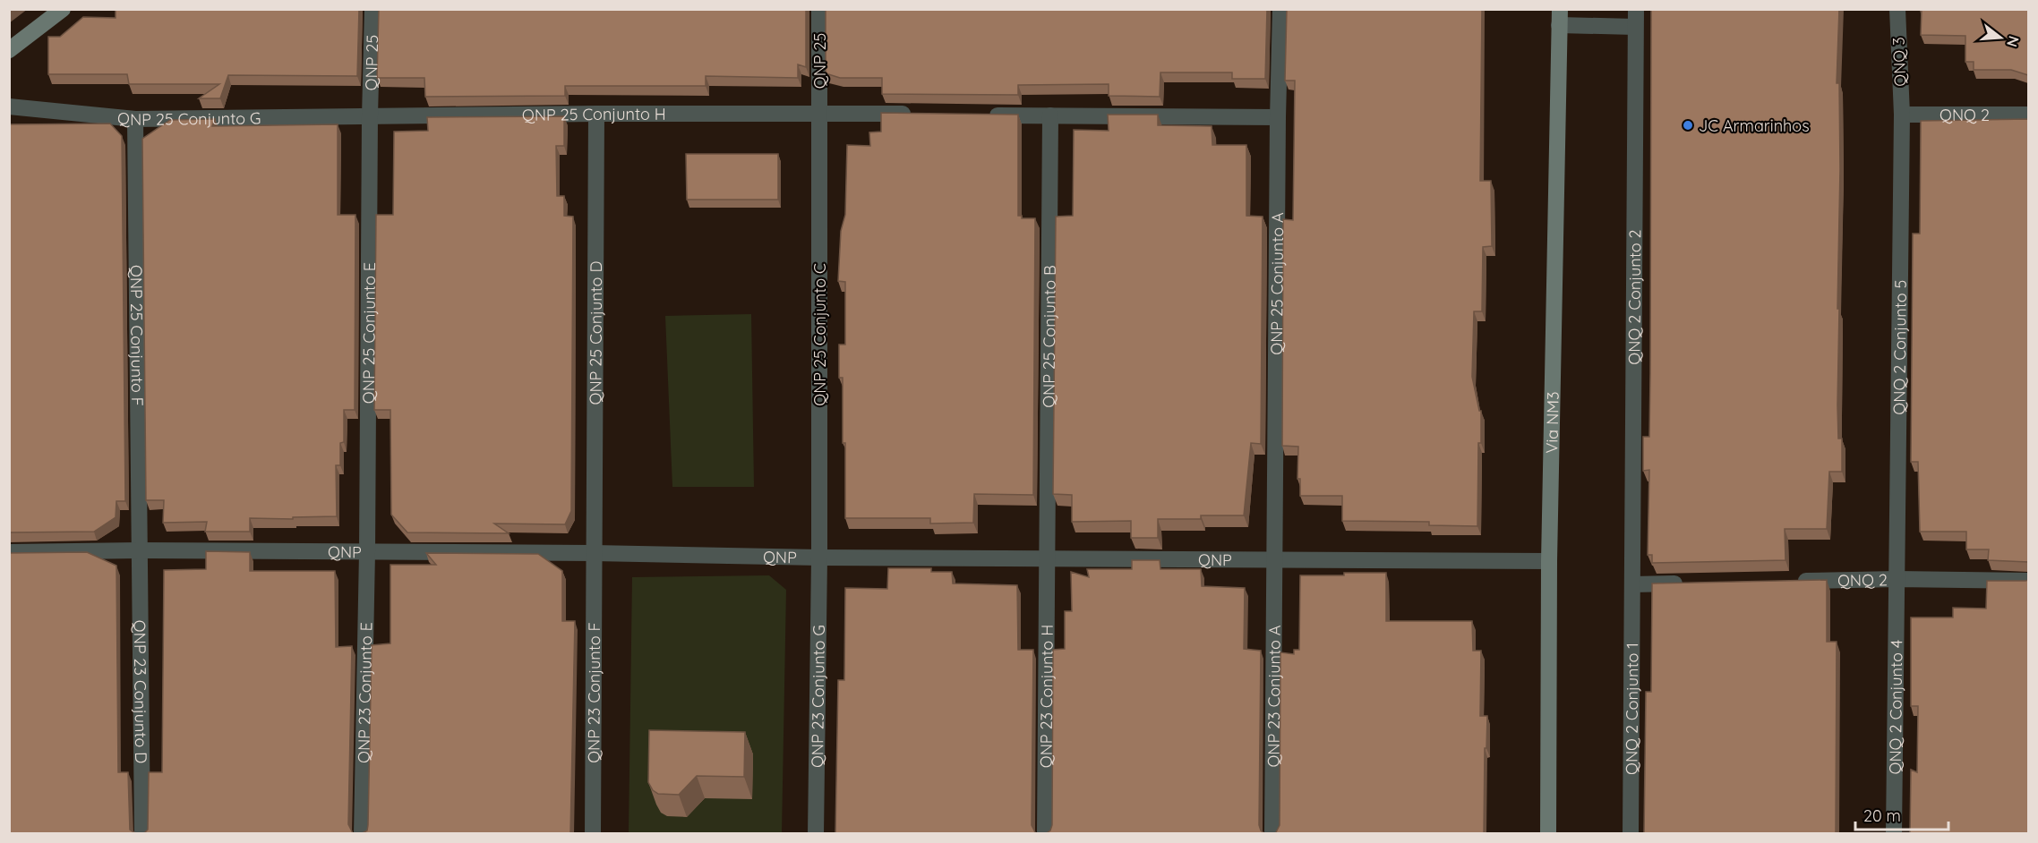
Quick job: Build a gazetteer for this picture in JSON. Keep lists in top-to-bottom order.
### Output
{
  "streets": {
    "main road": ["Via NM3"],
    "street": [
      "QNP 25",
      "QNQ 3",
      "QNP 25 Conjunto H",
      "QNQ 2",
      "QNP 25 Conjunto G",
      "QNP 25 Conjunto A",
      "QNQ 2 Conjunto 2",
      "QNP 25 Conjunto D",
      "QNP 25 Conjunto E",
      "QNP 25 Conjunto F",
      "QNP 25 Conjunto C",
      "QNP 25 Conjunto B",
      "QNQ 2 Conjunto 5",
      "QNP",
      "QNP 23 Conjunto D",
      "QNP 23 Conjunto E",
      "QNP 23 Conjunto F",
      "QNP 23 Conjunto G",
      "QNP 23 Conjunto H",
      "QNP 23 Conjunto A",
      "QNQ 2 Conjunto 4",
      "QNQ 2 Conjunto 1"
    ]
  },
  "crossings": [
    ["QNP 25", "QNP 25 Conjunto H"],
    ["QNP 25", "QNP 25 Conjunto G"],
    ["QNP 25", "QNP 25 Conjunto E"],
    ["QNP 25", "QNP 25 Conjunto C"],
    ["QNQ 3", "QNQ 2"],
    ["QNQ 3", "QNQ 2 Conjunto 5"],
    ["QNP 25 Conjunto H", "QNP 25 Conjunto G"],
    ["QNP 25 Conjunto H", "QNP 25 Conjunto D"],
    ["QNP 25 Conjunto H", "QNP 25 Conjunto E"],
    ["QNP 25 Conjunto H", "QNP 25 Conjunto C"],
    ["QNQ 2", "QNQ 2 Conjunto 5"],
    ["QNQ 2", "QNQ 2 Conjunto 4"],
    ["QNP 25 Conjunto G", "QNP 25 Conjunto E"],
    ["QNP 25 Conjunto G", "QNP 25 Conjunto F"],
    ["QNP 25 Conjunto A", "QNP"],
    ["QNP 25 Conjunto A", "QNP 23 Conjunto A"],
    ["QNQ 2 Conjunto 2", "QNQ 2 Conjunto 1"],
    ["QNP 25 Conjunto D", "QNP"],
    ["QNP 25 Conjunto D", "QNP 23 Conjunto F"],
    ["QNP 25 Conjunto E", "QNP"],
    ["QNP 25 Conjunto E", "QNP 23 Conjunto E"],
    ["QNP 25 Conjunto F", "QNP"],
    ["QNP 25 Conjunto F", "QNP 23 Conjunto D"],
    ["QNP 25 Conjunto C", "QNP"],
    ["QNP 25 Conjunto C", "QNP 23 Conjunto G"],
    ["QNP 25 Conjunto B", "QNP"],
    ["QNP 25 Conjunto B", "QNP 23 Conjunto H"],
    ["QNQ 2 Conjunto 5", "QNQ 2 Conjunto 4"],
    ["Via NM3", "QNP"],
    ["QNP", "QNP 23 Conjunto D"],
    ["QNP", "QNP 23 Conjunto E"],
    ["QNP", "QNP 23 Conjunto F"],
    ["QNP", "QNP 23 Conjunto G"],
    ["QNP", "QNP 23 Conjunto H"],
    ["QNP", "QNP 23 Conjunto A"]
  ],
  "places": ["JC Armarinhos"],
  "scale_bar": "20 m",
  "north": "right"
}
